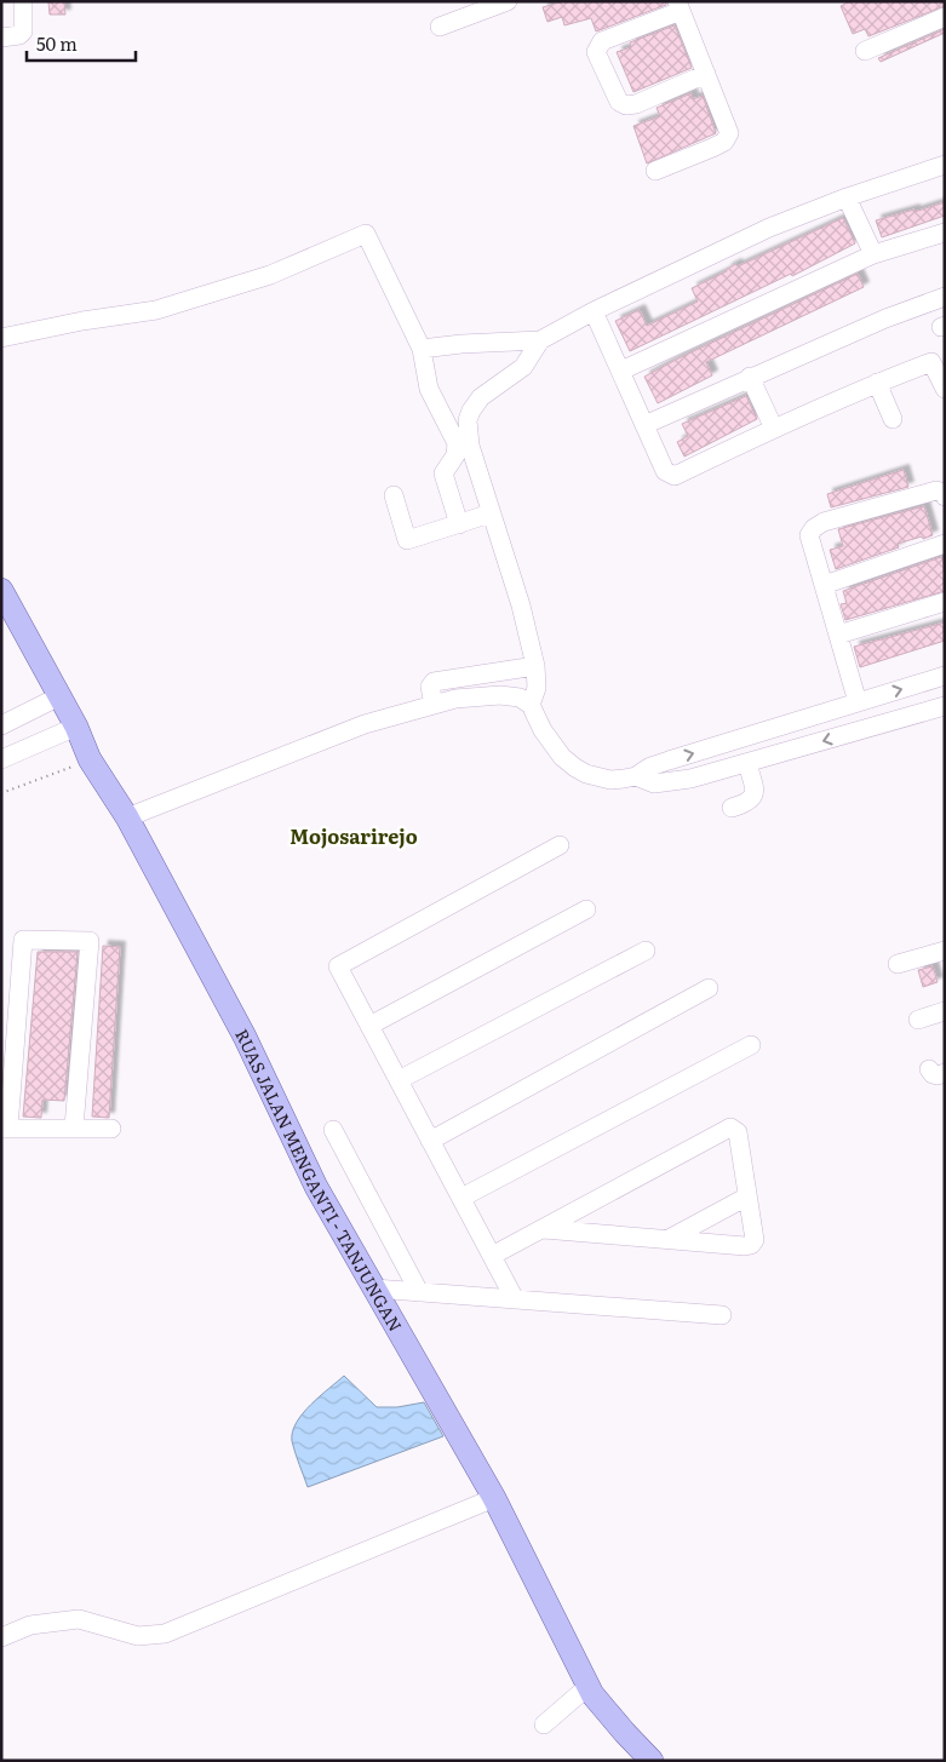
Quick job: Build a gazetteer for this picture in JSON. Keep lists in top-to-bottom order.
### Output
{
  "streets": {
    "main road": ["RUAS JALAN MENGANTI - TANJUNGAN"]
  },
  "districts": ["Mojosarirejo"],
  "scale_bar": "50 m"
}
